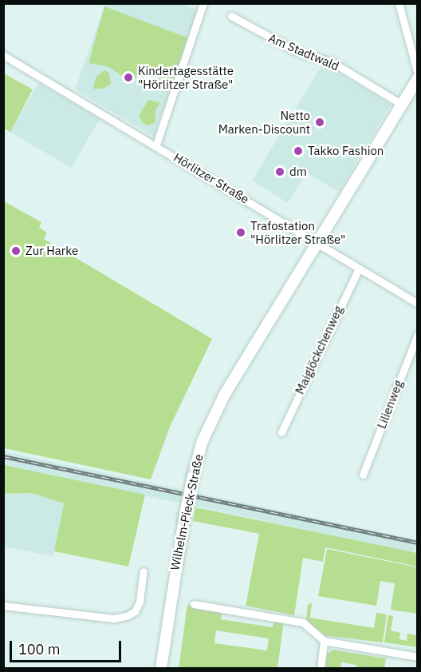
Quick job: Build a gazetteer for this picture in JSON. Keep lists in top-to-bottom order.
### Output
{
  "streets": {
    "main road": ["Wilhelm-Pieck-Straße"],
    "street": [
      "Am Stadtwald",
      "Hörlitzer Straße",
      "Maiglöckchenweg",
      "Lilienweg"
    ]
  },
  "crossings": [
    ["Am Stadtwald", "Wilhelm-Pieck-Straße"],
    ["Hörlitzer Straße", "Maiglöckchenweg"],
    ["Hörlitzer Straße", "Wilhelm-Pieck-Straße"]
  ],
  "places": [
    "Kindertagesstätte \"Hörlitzer Straße\"",
    "Netto Marken-Discount",
    "Takko Fashion",
    "dm",
    "Trafostation \"Hörlitzer Straße\"",
    "Zur Harke"
  ],
  "scale_bar": "100 m"
}
